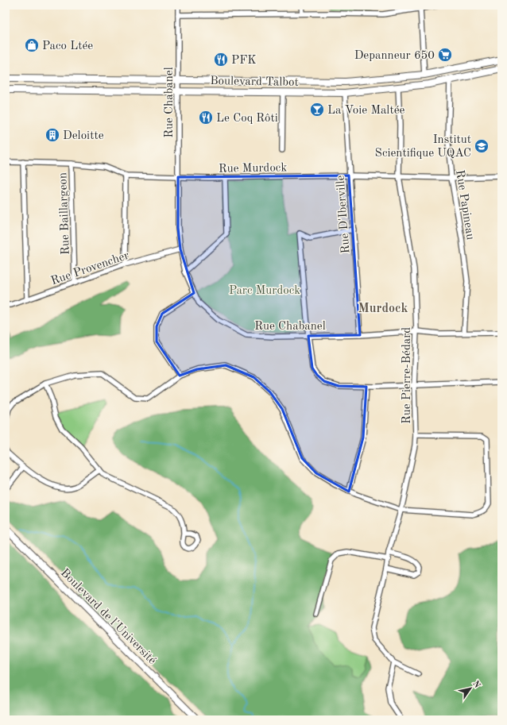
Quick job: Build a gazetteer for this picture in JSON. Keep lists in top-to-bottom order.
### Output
{
  "streets": {
    "main road": ["Boulevard Talbot", "Boulevard de l'Université"],
    "street": [
      "Rue Chabanel",
      "Rue Murdock",
      "Rue Papineau",
      "Rue Baillargeon",
      "Rue D'Iberville",
      "Rue Provencher",
      "Rue Pierre-Bédard"
    ]
  },
  "crossings": [
    ["Boulevard Talbot", "Rue Chabanel"],
    ["Boulevard Talbot", "Rue Papineau"],
    ["Boulevard Talbot", "Rue D'Iberville"],
    ["Boulevard Talbot", "Rue Pierre-Bédard"],
    ["Rue Chabanel", "Rue Murdock"],
    ["Rue Chabanel", "Rue Papineau"],
    ["Rue Chabanel", "Rue D'Iberville"],
    ["Rue Chabanel", "Rue Provencher"],
    ["Rue Chabanel", "Rue Pierre-Bédard"],
    ["Rue Murdock", "Rue Papineau"],
    ["Rue Murdock", "Rue Baillargeon"],
    ["Rue Murdock", "Rue D'Iberville"],
    ["Rue Murdock", "Rue Pierre-Bédard"],
    ["Rue Baillargeon", "Rue Provencher"]
  ],
  "districts": ["Murdock"],
  "parks": ["Parc Murdock"],
  "places": {
    "shop": ["Paco Ltée"],
    "supermarket": ["Depanneur 650"],
    "restaurant": ["PFK", "Le Coq Rôti"],
    "bar": ["La Voie Maltée"],
    "building": ["Deloitte"],
    "school or university": ["Institut Scientifique UQAC"]
  },
  "north": "top right"
}
